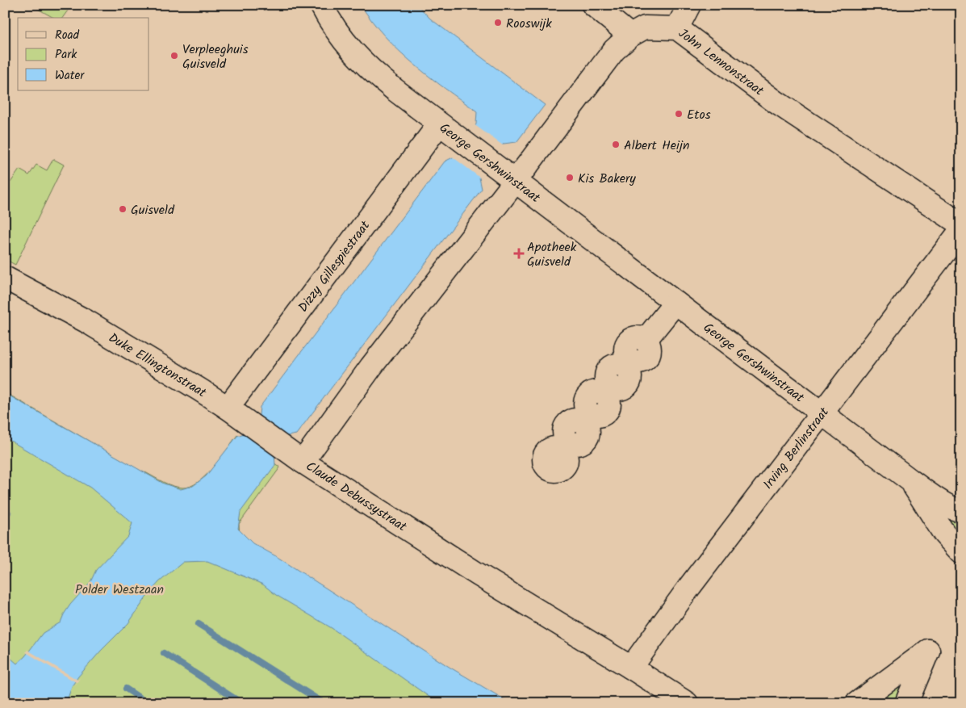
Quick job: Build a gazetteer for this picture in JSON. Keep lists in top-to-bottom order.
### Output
{
  "streets": {
    "street": [
      "John Lennonstraat",
      "George Gershwinstraat",
      "Dizzy Gillespiestraat",
      "Duke Ellingtonstraat",
      "Irving Berlinstraat",
      "Claude Debussystraat"
    ]
  },
  "crossings": [
    ["John Lennonstraat", "George Gershwinstraat"],
    ["John Lennonstraat", "Claude Debussystraat"],
    ["George Gershwinstraat", "Dizzy Gillespiestraat"],
    ["George Gershwinstraat", "Irving Berlinstraat"],
    ["George Gershwinstraat", "Claude Debussystraat"],
    ["Dizzy Gillespiestraat", "Duke Ellingtonstraat"],
    ["Duke Ellingtonstraat", "Claude Debussystraat"],
    ["Irving Berlinstraat", "Claude Debussystraat"]
  ],
  "parks": ["Polder Westzaan"],
  "places": {
    "other": [
      "Rooswijk",
      "Verpleeghuis Guisveld",
      "Etos",
      "Albert Heijn",
      "Kis Bakery",
      "Guisveld"
    ],
    "health": ["Apotheek Guisveld"]
  },
  "legend": ["Road", "Park", "Water"]
}
